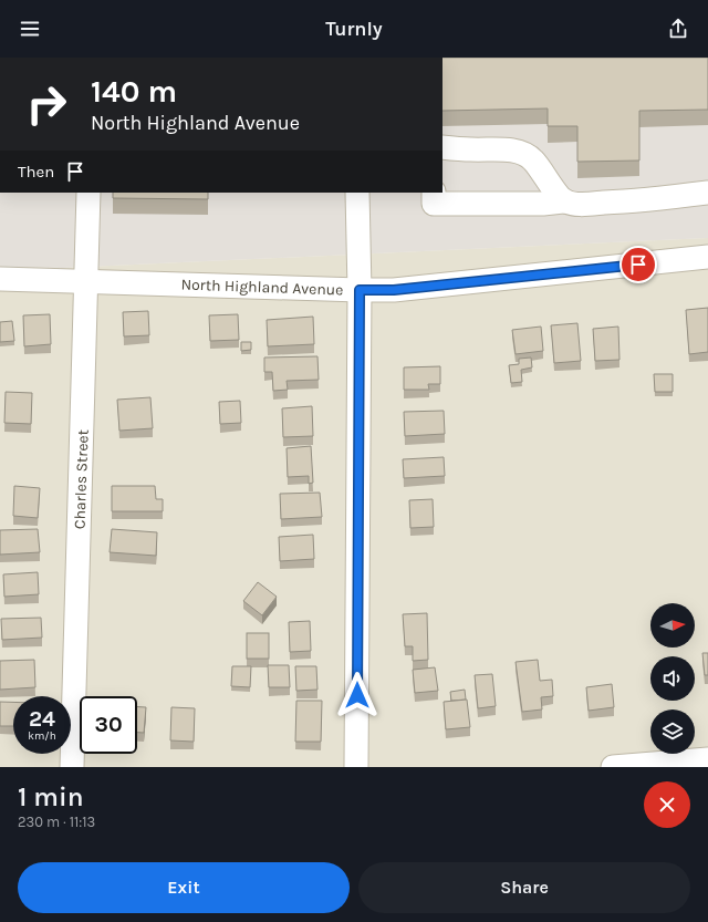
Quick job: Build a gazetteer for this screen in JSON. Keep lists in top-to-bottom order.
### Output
{
  "streets": {
    "street": ["North Highland Avenue", "Charles Street"]
  },
  "crossings": [
    ["North Highland Avenue", "Charles Street"]
  ],
  "north": "right",
  "page": {
    "header": "Turnly",
    "turn": ["140 m", "North Highland Avenue"],
    "then": "Then",
    "speed": "24 km/h",
    "limit": "30",
    "heading": ["1 min", "230 m · 11:13"],
    "buttons": ["Exit", "Share"]
  }
}
